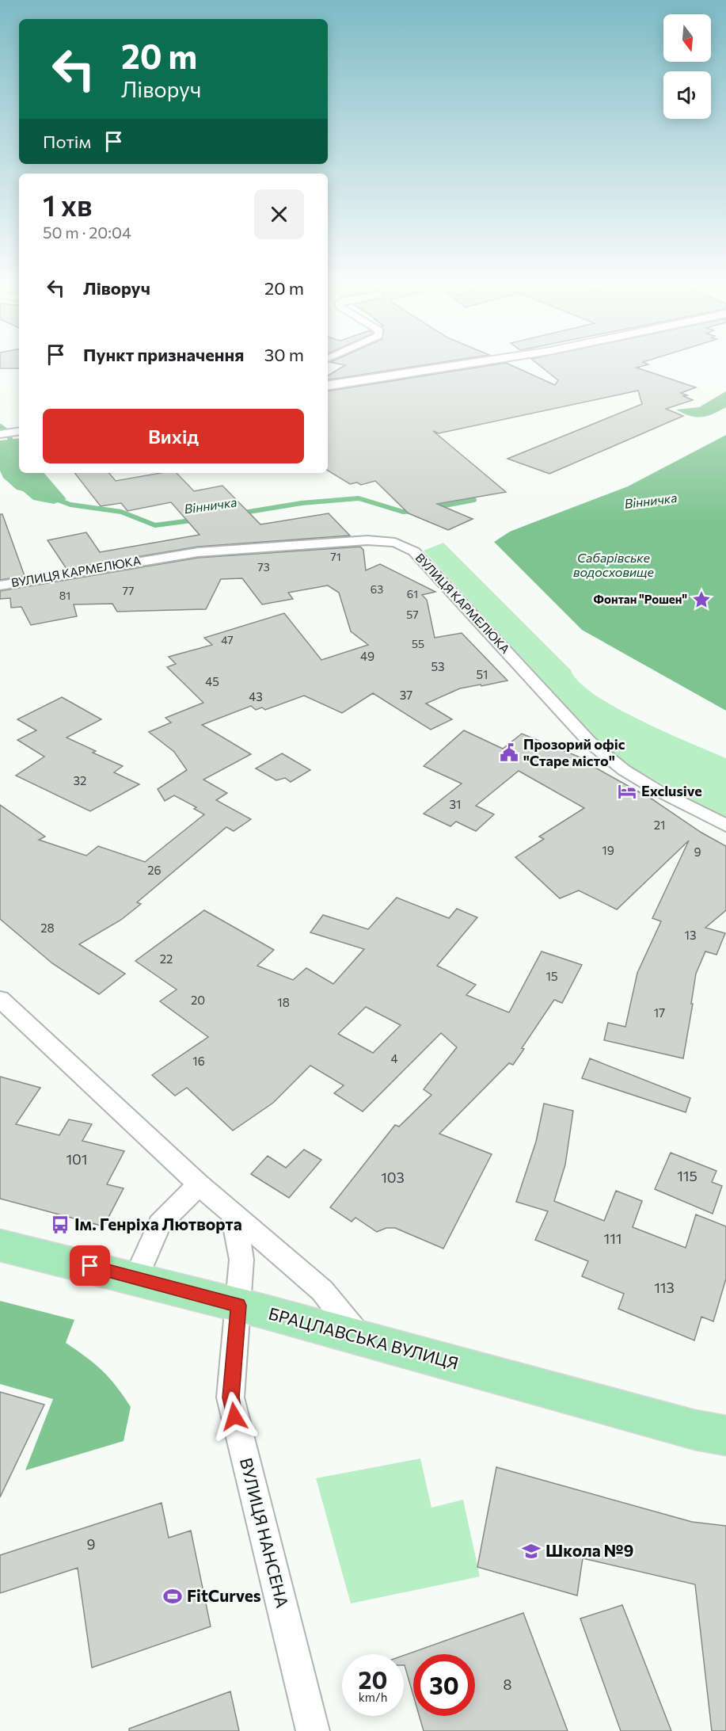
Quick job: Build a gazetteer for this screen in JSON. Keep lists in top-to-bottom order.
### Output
{
  "streets": {
    "main road": ["БРАЦЛАВСЬКА ВУЛИЦЯ"],
    "street": ["ВУЛИЦЯ КАРМЕЛЮКА", "ВУЛИЦЯ НАНСЕНА"]
  },
  "crossings": [
    ["БРАЦЛАВСЬКА ВУЛИЦЯ", "ВУЛИЦЯ НАНСЕНА"]
  ],
  "water": ["Вінничка", "Сабарівське водосховище"],
  "places": {
    "place": ["Фонтан \"Рошен\""],
    "public building": ["Прозорий офіс \"Старе місто\""],
    "hotel": ["Exclusive"],
    "bus stop": ["Ім. Генріха Лютворта"],
    "school or university": ["Школа №9"],
    "sports": ["FitCurves"]
  },
  "house_numbers": [
    "71",
    "73",
    "63",
    "77",
    "61",
    "81",
    "57",
    "47",
    "55",
    "49",
    "53",
    "51",
    "45",
    "37",
    "43",
    "32",
    "31",
    "21",
    "19",
    "9",
    "26",
    "28",
    "13",
    "22",
    "15",
    "20",
    "18",
    "17",
    "4",
    "16",
    "101",
    "115",
    "103",
    "111",
    "113",
    "9",
    "8"
  ],
  "north": "bottom",
  "page": {
    "turn": ["20 m", "Ліворуч"],
    "then": "Потім",
    "heading": ["1 хв", "50 m · 20:04"],
    "list": [
      {
        "name": "Ліворуч",
        "value": "20 m"
      },
      {
        "name": "Пункт призначення",
        "value": "30 m"
      }
    ],
    "buttons": "Вихід",
    "speed": "20 km/h",
    "limit": "30"
  }
}
